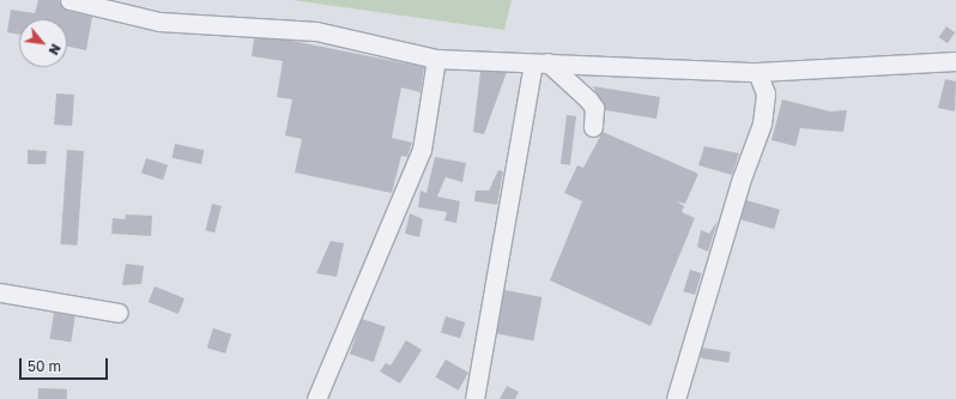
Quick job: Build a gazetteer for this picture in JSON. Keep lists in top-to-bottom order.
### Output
{
  "scale_bar": "50 m",
  "north": "bottom right"
}
